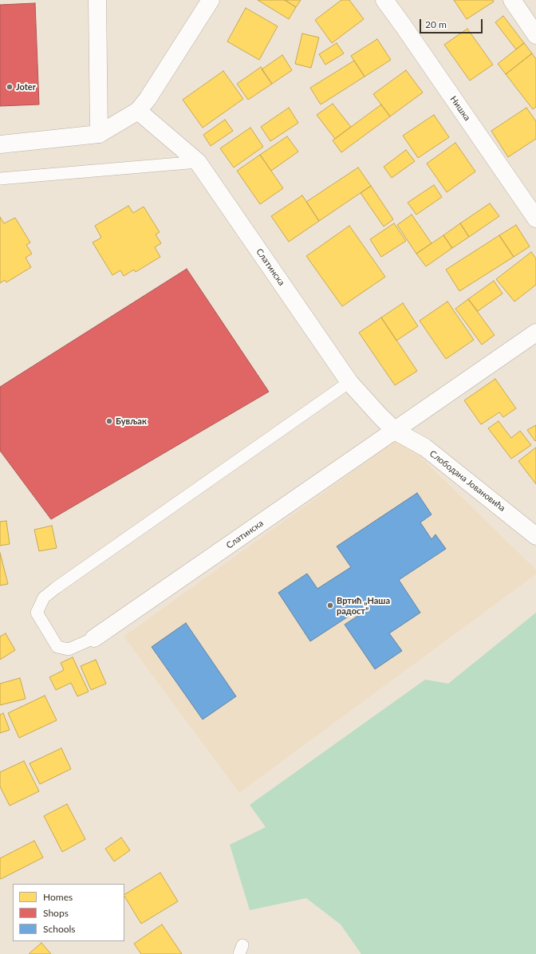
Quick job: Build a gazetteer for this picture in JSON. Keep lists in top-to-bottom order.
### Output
{
  "streets": {
    "street": ["Нишка", "Слатинска", "Слободана Јовановића"]
  },
  "crossings": [
    ["Слатинска", "Слободана Јовановића"]
  ],
  "places": ["Joter", "Бувљак", "Вртић „Наша радост”"],
  "legend": ["Homes", "Shops", "Schools"],
  "scale_bar": "20 m"
}
